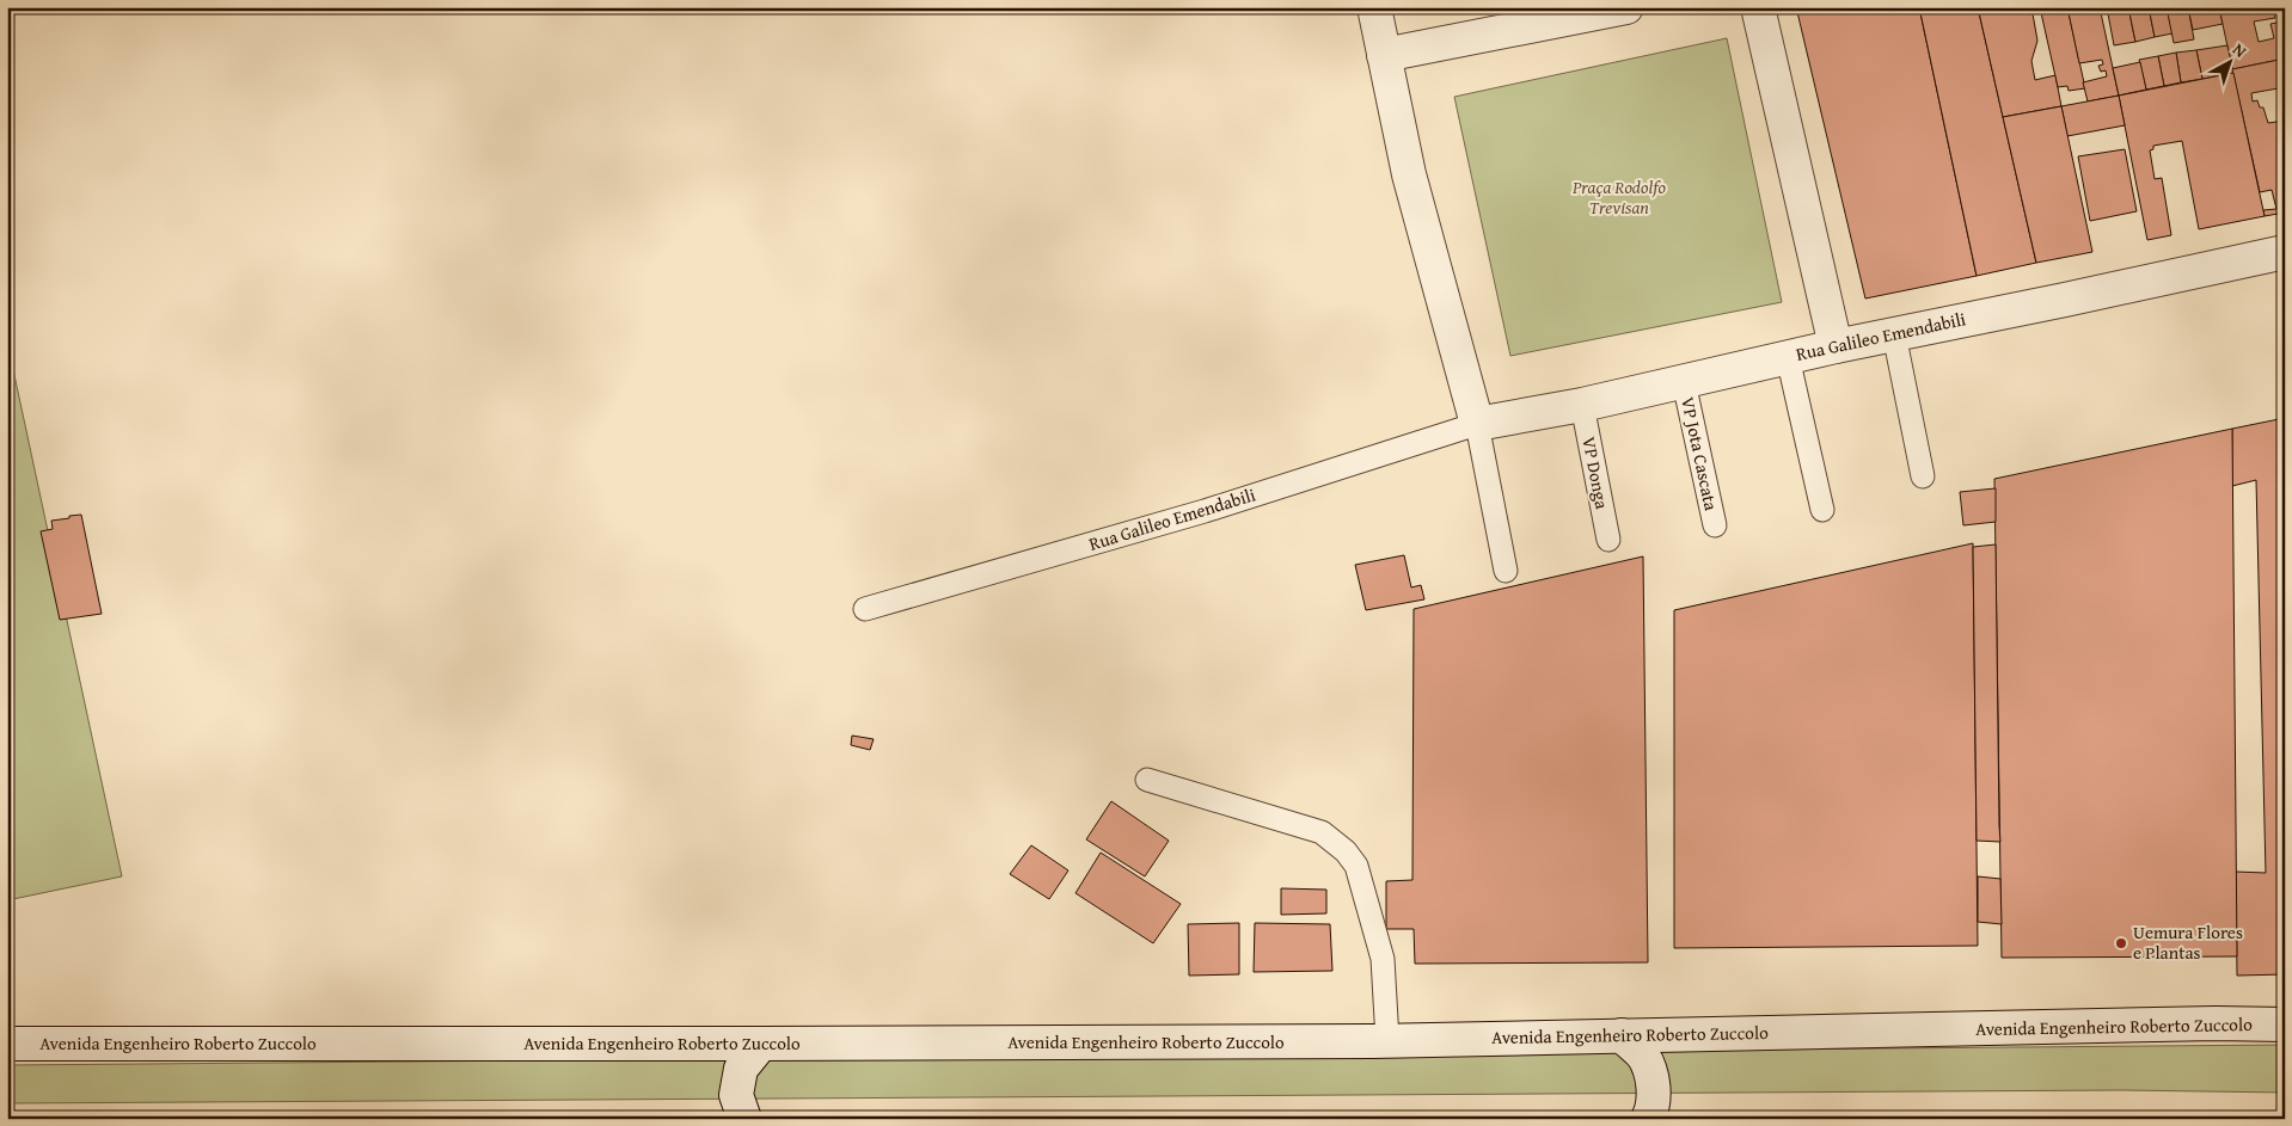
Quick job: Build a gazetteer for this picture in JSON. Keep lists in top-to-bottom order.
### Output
{
  "streets": {
    "street": ["Rua Galileo Emendabili", "Avenida Engenheiro Roberto Zuccolo"],
    "lane": ["VP Jota Cascata", "VP Donga"]
  },
  "crossings": [
    ["Rua Galileo Emendabili", "VP Jota Cascata"],
    ["Rua Galileo Emendabili", "VP Donga"]
  ],
  "parks": ["Praça Rodolfo Trevisan"],
  "places": ["Uemura Flores e Plantas"],
  "north": "top right"
}
